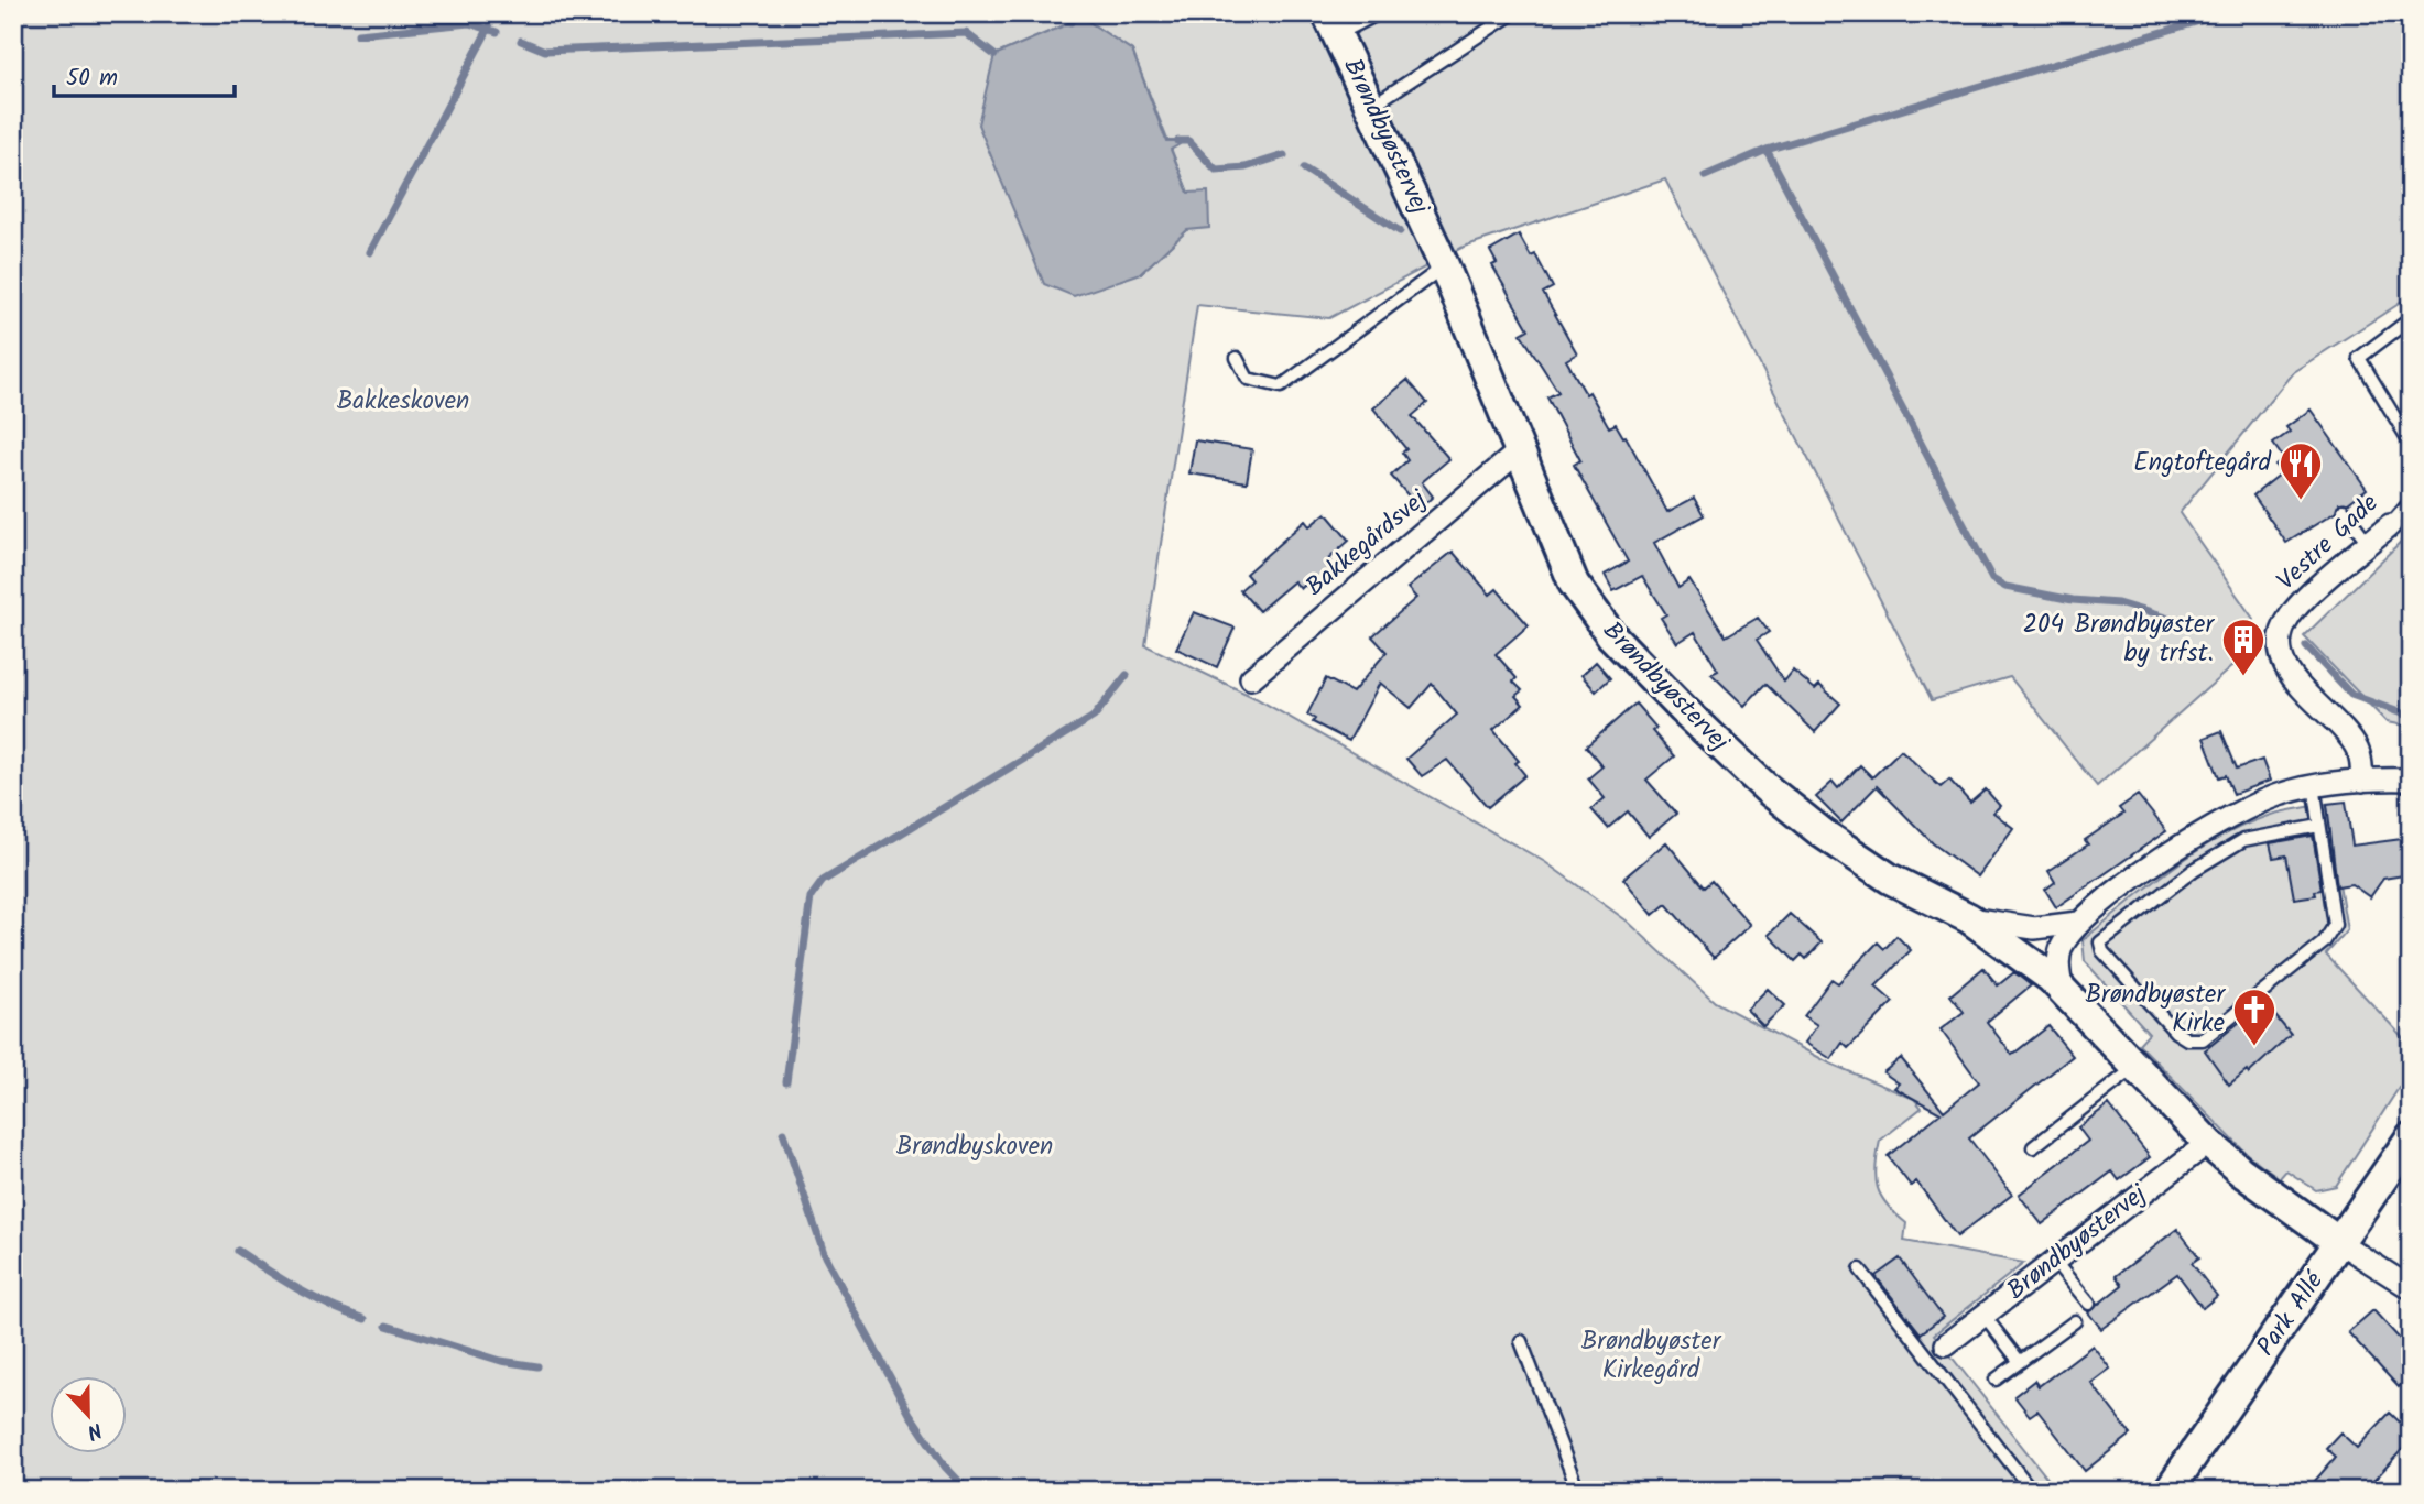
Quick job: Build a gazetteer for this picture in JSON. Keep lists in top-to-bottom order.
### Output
{
  "streets": {
    "street": [
      "Brøndbyøstervej",
      "Vestre Gade",
      "Bakkegårdsvej",
      "Park Allé"
    ]
  },
  "crossings": [
    ["Brøndbyøstervej", "Bakkegårdsvej"],
    ["Brøndbyøstervej", "Park Allé"]
  ],
  "parks": ["Bakkeskoven", "Brøndbyskoven", "Brøndbyøster Kirkegård"],
  "places": {
    "restaurant": ["Engtoftegård"],
    "building": ["204 Brøndbyøster by trfst."],
    "church": ["Brøndbyøster Kirke"]
  },
  "scale_bar": "50 m",
  "north": "bottom"
}
